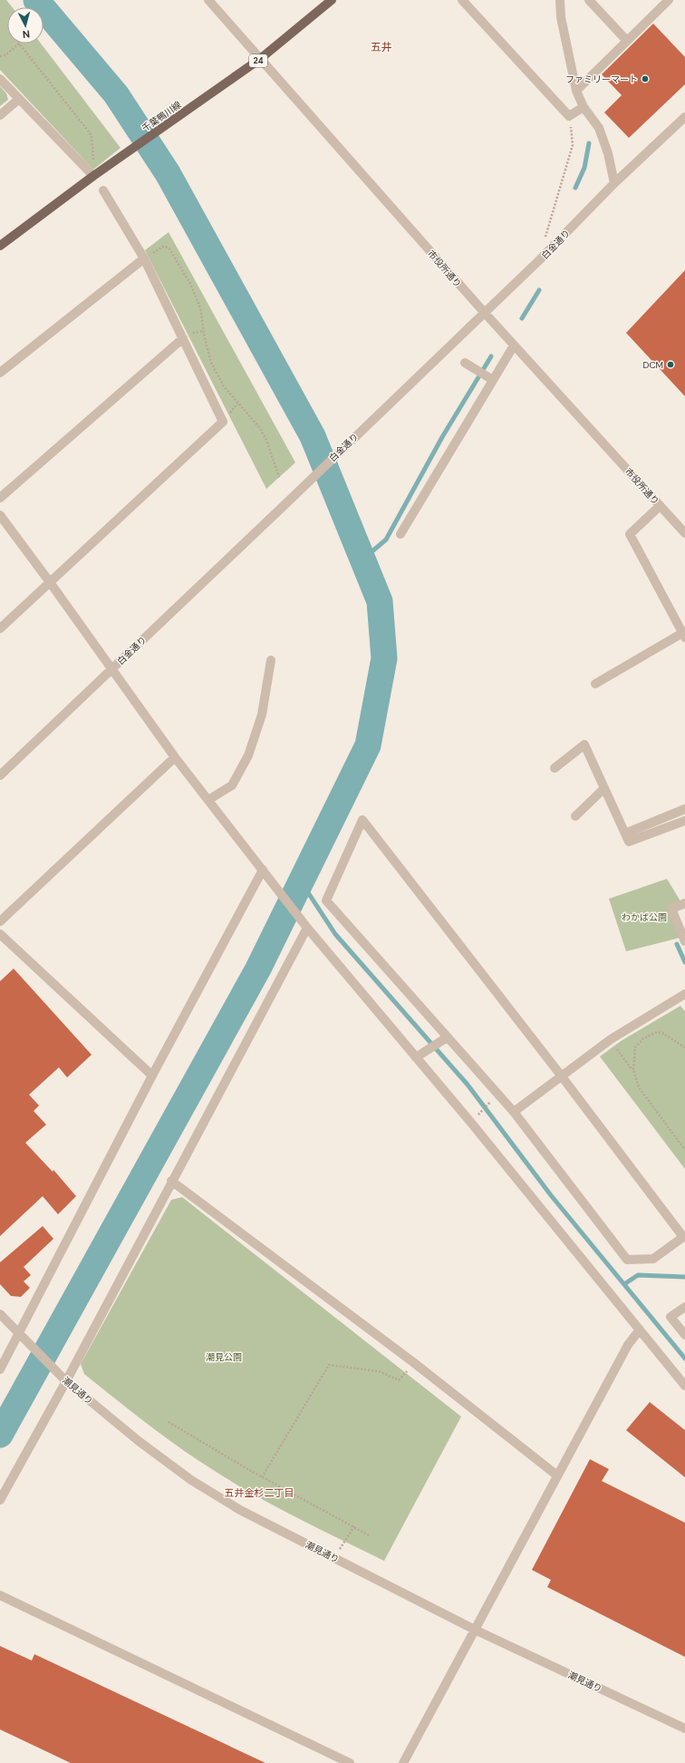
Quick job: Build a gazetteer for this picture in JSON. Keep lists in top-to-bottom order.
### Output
{
  "streets": {
    "main road": ["24", "千葉鴨川線"],
    "street": ["白金通り", "市役所通り", "潮見通り"]
  },
  "crossings": [
    ["千葉鴨川線", "市役所通り"],
    ["白金通り", "市役所通り"]
  ],
  "districts": ["五井", "五井金杉二丁目"],
  "parks": ["わかば公園", "潮見公園"],
  "places": ["ファミリーマート", "DCM"],
  "north": "bottom"
}
